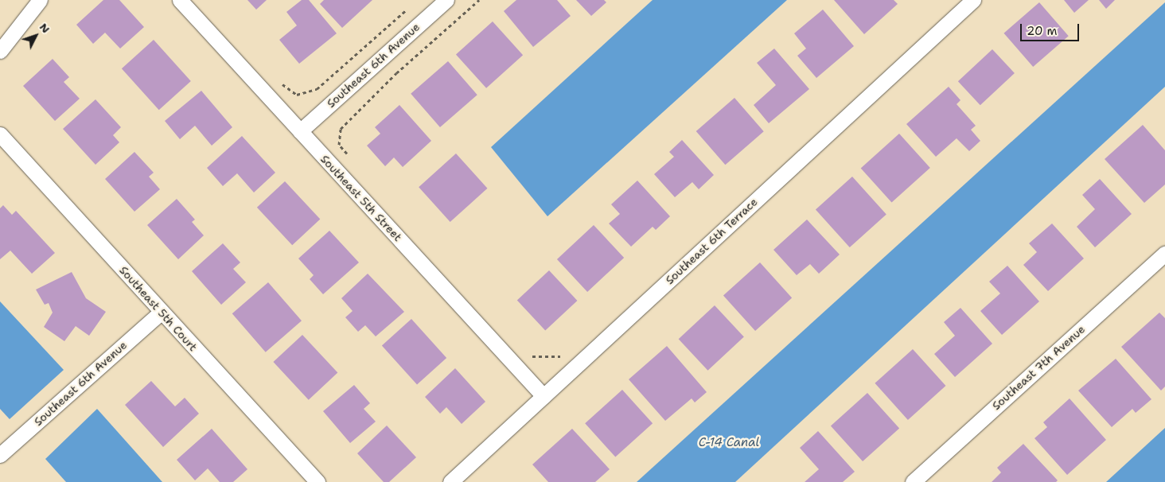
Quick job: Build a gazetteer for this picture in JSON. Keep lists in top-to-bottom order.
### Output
{
  "streets": {
    "street": [
      "Southeast 6th Avenue",
      "Southeast 5th Street",
      "Southeast 6th Terrace",
      "Southeast 5th Court",
      "Southeast 7th Avenue"
    ]
  },
  "crossings": [
    ["Southeast 6th Avenue", "Southeast 5th Street"],
    ["Southeast 6th Avenue", "Southeast 5th Court"],
    ["Southeast 5th Street", "Southeast 6th Terrace"]
  ],
  "water": ["C-14 Canal"],
  "scale_bar": "20 m",
  "north": "top right"
}
